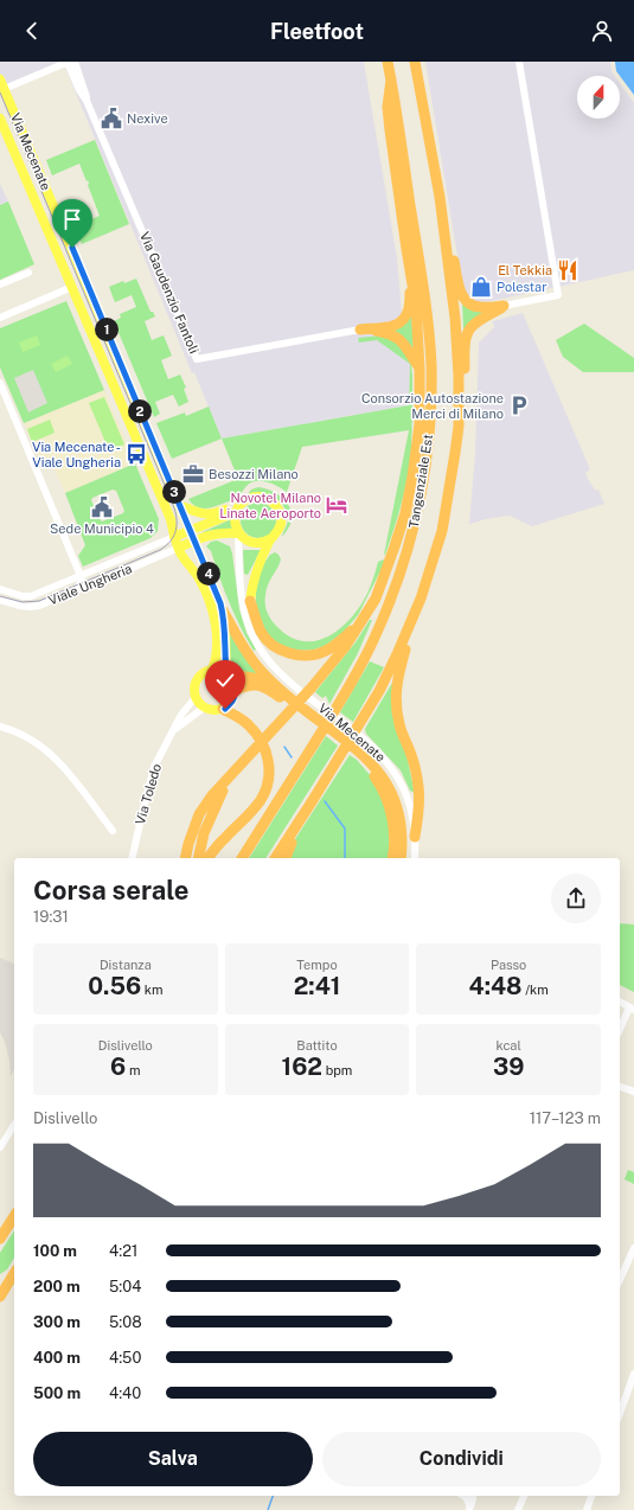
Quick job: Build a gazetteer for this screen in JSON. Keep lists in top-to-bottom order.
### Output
{
  "streets": {
    "highway": ["Tangenziale Est"],
    "main road": ["Via Mecenate"],
    "street": ["Via Gaudenzio Fantoli", "Viale Ungheria", "Via Toledo"]
  },
  "crossings": [
    ["Via Mecenate", "Via Gaudenzio Fantoli"],
    ["Via Mecenate", "Viale Ungheria"],
    ["Via Mecenate", "Via Toledo"]
  ],
  "places": {
    "public building": ["Nexive", "Sede Municipio 4"],
    "restaurant": ["El Tekkia"],
    "shop": ["Polestar"],
    "parking": ["Consorzio Autostazione Merci di Milano"],
    "bus stop": ["Via Mecenate - Viale Ungheria"],
    "office": ["Besozzi Milano"],
    "hotel": ["Novotel Milano Linate Aeroporto"]
  },
  "north": "top",
  "page": {
    "header": "Fleetfoot",
    "pins": [
      "1",
      "2",
      "3",
      "4"
    ],
    "heading": ["Corsa serale", "19:31"],
    "stats": [
      ["Distanza", "0.56 km"],
      ["Tempo", "2:41"],
      ["Passo", "4:48 /km"],
      ["Dislivello", "6 m"],
      ["Battito", "162 bpm"],
      ["kcal", "39"]
    ],
    "chart": ["Dislivello", "117–123 m"],
    "list": [
      {
        "name": "100 m",
        "note": "4:21"
      },
      {
        "name": "200 m",
        "note": "5:04"
      },
      {
        "name": "300 m",
        "note": "5:08"
      },
      {
        "name": "400 m",
        "note": "4:50"
      },
      {
        "name": "500 m",
        "note": "4:40"
      }
    ],
    "buttons": ["Salva", "Condividi"]
  }
}
